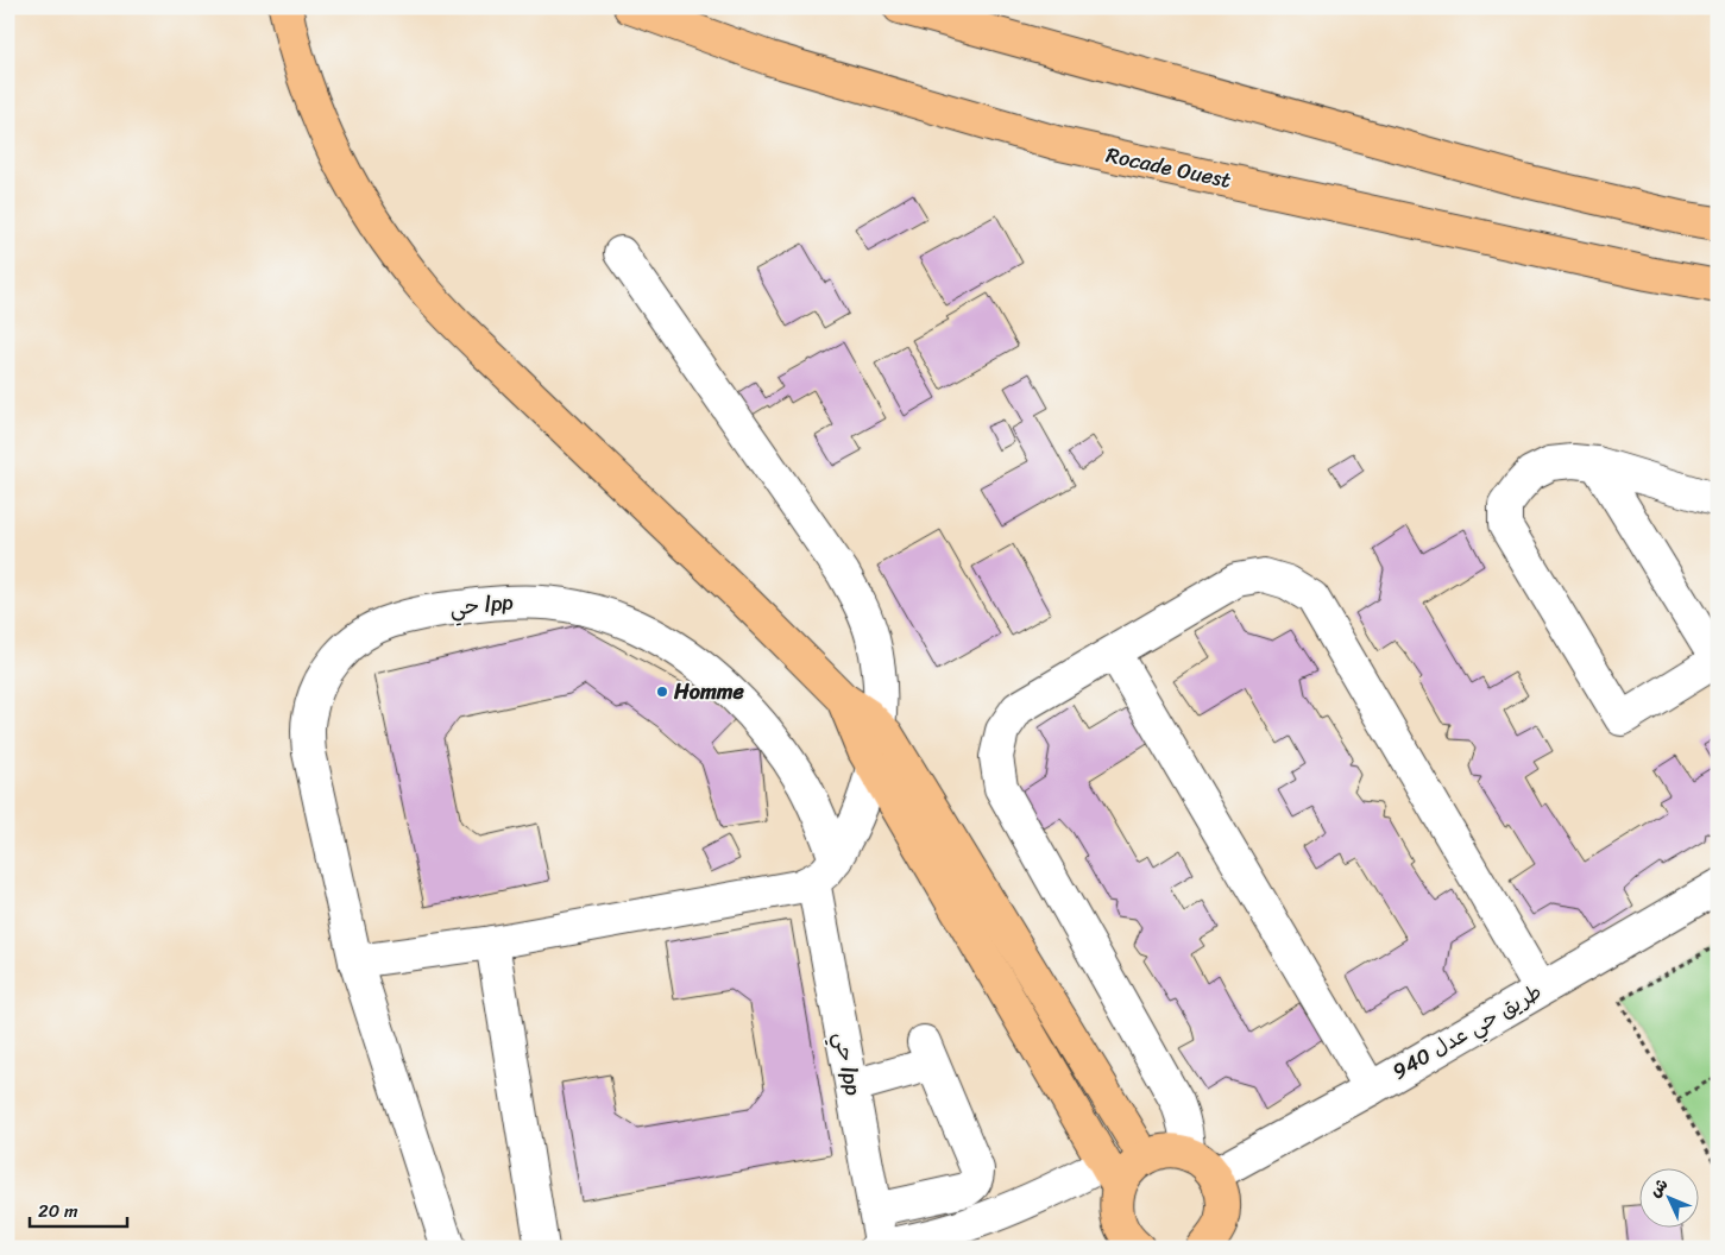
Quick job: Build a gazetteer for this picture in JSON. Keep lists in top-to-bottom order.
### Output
{
  "streets": {
    "main road": ["Rocade Ouest"],
    "street": ["حي lpp", "طريق حي عدل 940"]
  },
  "places": ["Homme"],
  "scale_bar": "20 m",
  "north": "top left"
}
